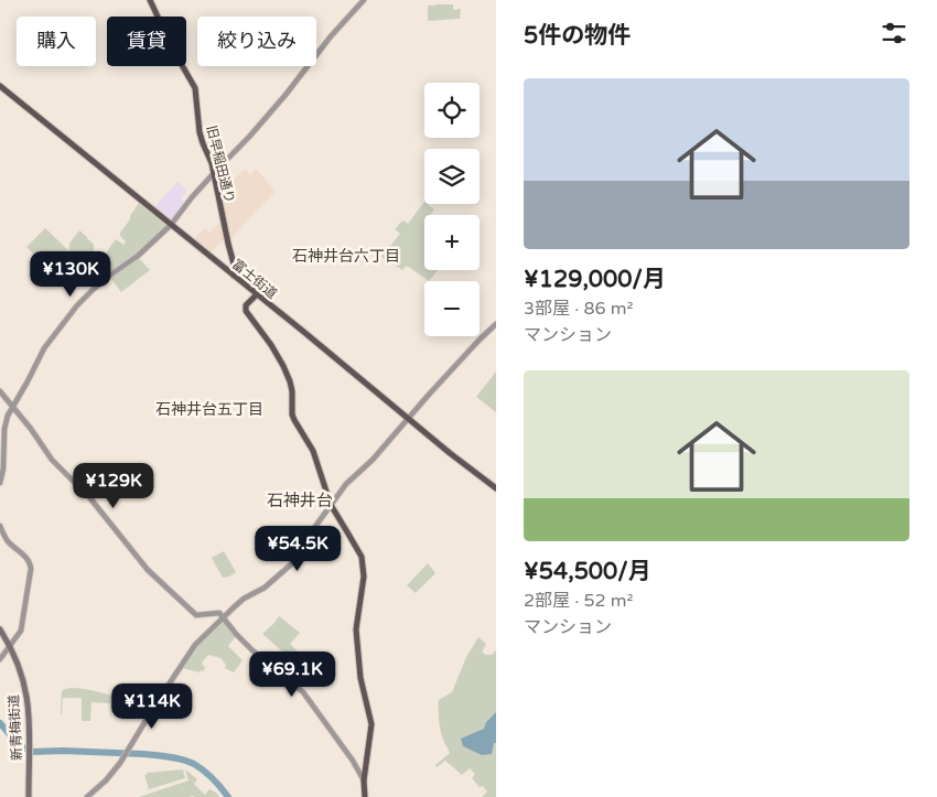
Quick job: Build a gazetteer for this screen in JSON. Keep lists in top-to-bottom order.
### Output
{
  "streets": {
    "main road": ["旧早稲田通り", "富士街道", "新青梅街道"]
  },
  "crossings": [
    ["旧早稲田通り", "富士街道"]
  ],
  "districts": ["石神井台六丁目", "石神井台五丁目", "石神井台"],
  "page": {
    "heading": "5件の物件",
    "chip": ["購入", "賃貸", "絞り込み"],
    "list": [
      {
        "name": "¥129,000/月",
        "note": "3部屋 · 86 m² · マンション"
      },
      {
        "name": "¥54,500/月",
        "note": "2部屋 · 52 m² · マンション"
      }
    ],
    "map_buttons": ["+", "−"],
    "price": [
      "¥130K",
      "¥129K",
      "¥54.5K",
      "¥69.1K",
      "¥114K"
    ]
  }
}
